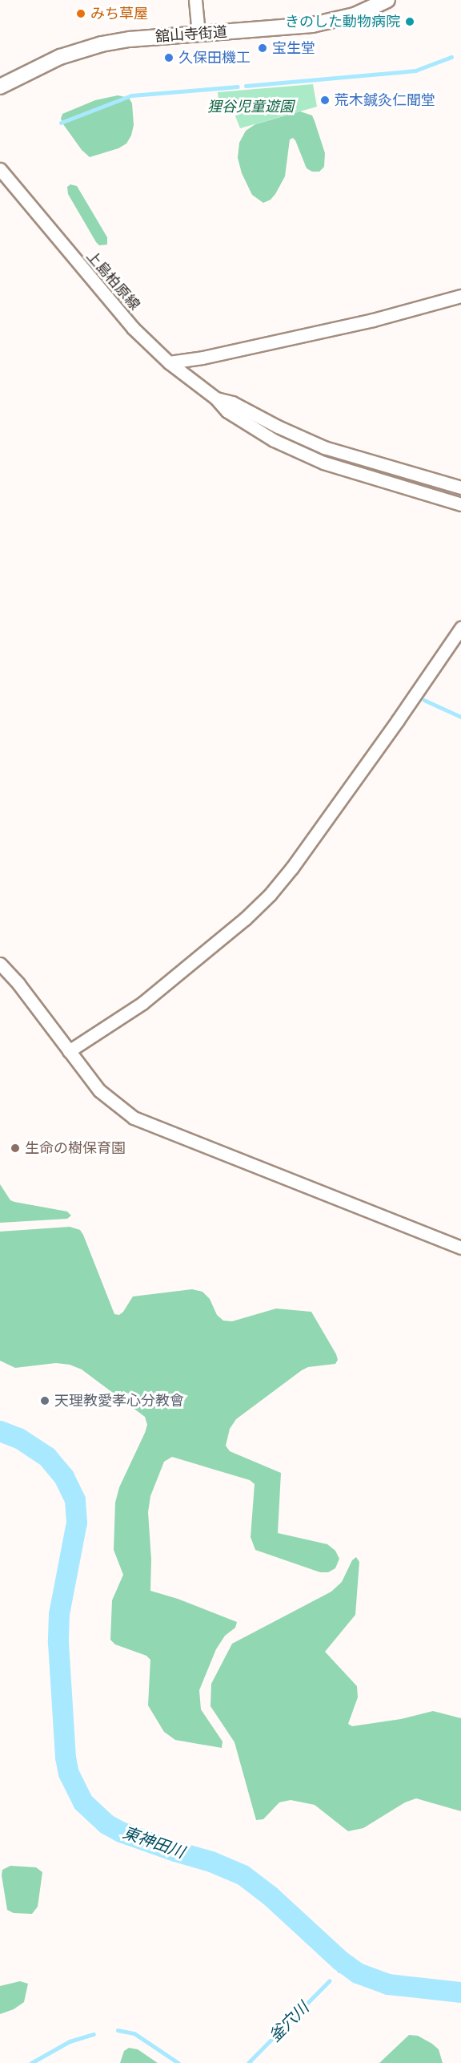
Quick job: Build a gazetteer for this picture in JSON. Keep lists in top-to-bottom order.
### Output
{
  "streets": {
    "main road": ["舘山寺街道"],
    "street": ["上島柏原線"]
  },
  "water": ["東神田川", "釜穴川"],
  "parks": ["狸谷児童遊園"],
  "places": [
    "みち草屋",
    "きのした動物病院",
    "宝生堂",
    "久保田機工",
    "荒木鍼灸仁聞堂",
    "生命の樹保育園",
    "天理教愛孝心分教會"
  ]
}
